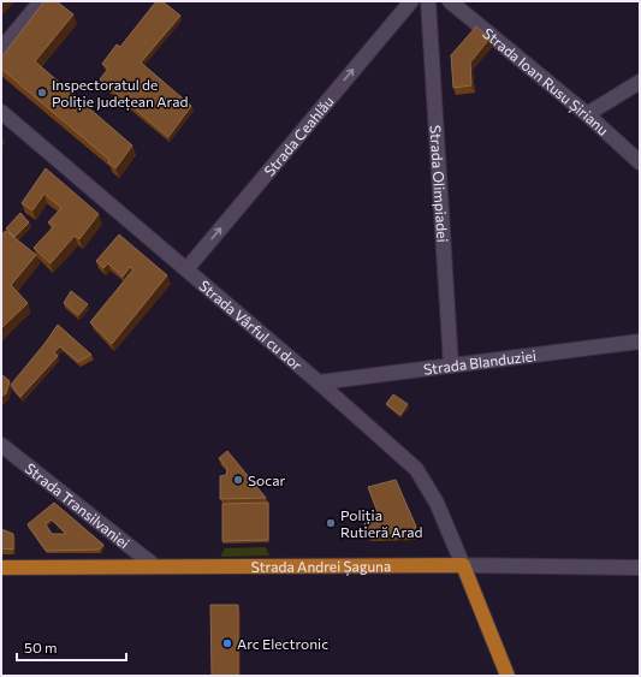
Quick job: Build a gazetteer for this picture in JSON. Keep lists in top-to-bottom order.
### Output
{
  "streets": {
    "main road": ["Strada Andrei Șaguna"],
    "street": [
      "Strada Ioan Rusu Șirianu",
      "Strada Ceahlău",
      "Strada Olimpiadei",
      "Strada Vârful cu dor",
      "Strada Blanduziei",
      "Strada Transilvaniei"
    ]
  },
  "crossings": [
    ["Strada Ceahlău", "Strada Vârful cu dor"],
    ["Strada Olimpiadei", "Strada Blanduziei"],
    ["Strada Vârful cu dor", "Strada Blanduziei"],
    ["Strada Vârful cu dor", "Strada Andrei Șaguna"],
    ["Strada Transilvaniei", "Strada Andrei Șaguna"]
  ],
  "one_way": ["Strada Ceahlău"],
  "places": [
    "Inspectoratul de Poliție Județean Arad",
    "Socar",
    "Poliția Rutieră Arad",
    "Arc Electronic"
  ],
  "scale_bar": "50 m"
}
